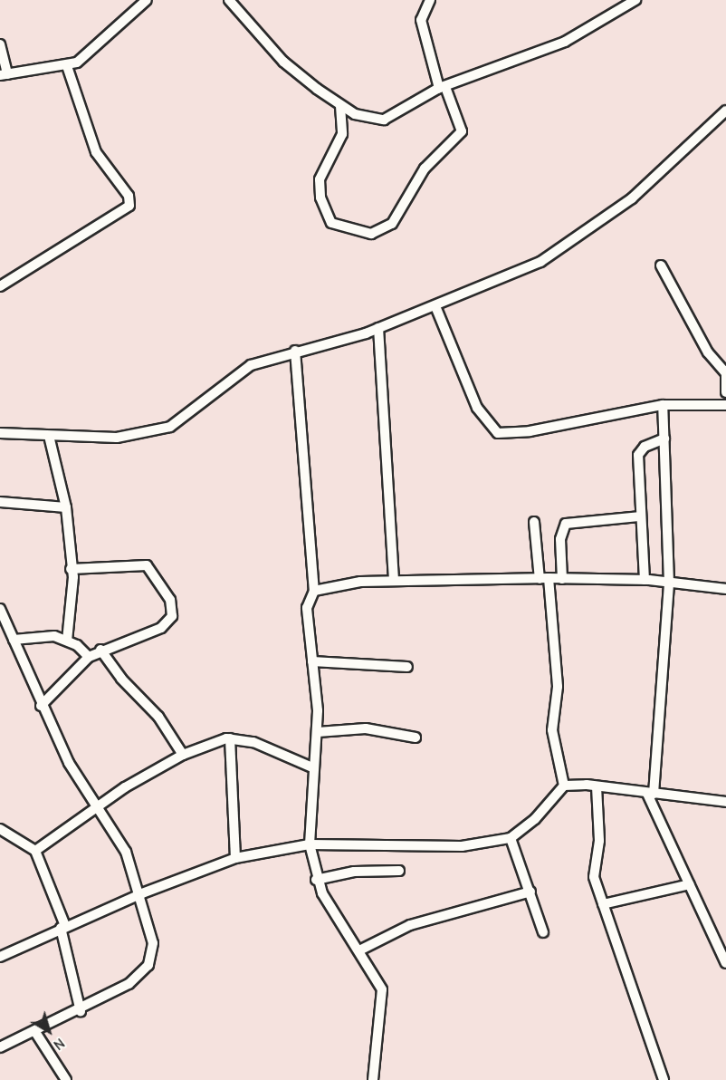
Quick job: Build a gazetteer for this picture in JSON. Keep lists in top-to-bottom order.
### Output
{
  "north": "bottom right"
}
